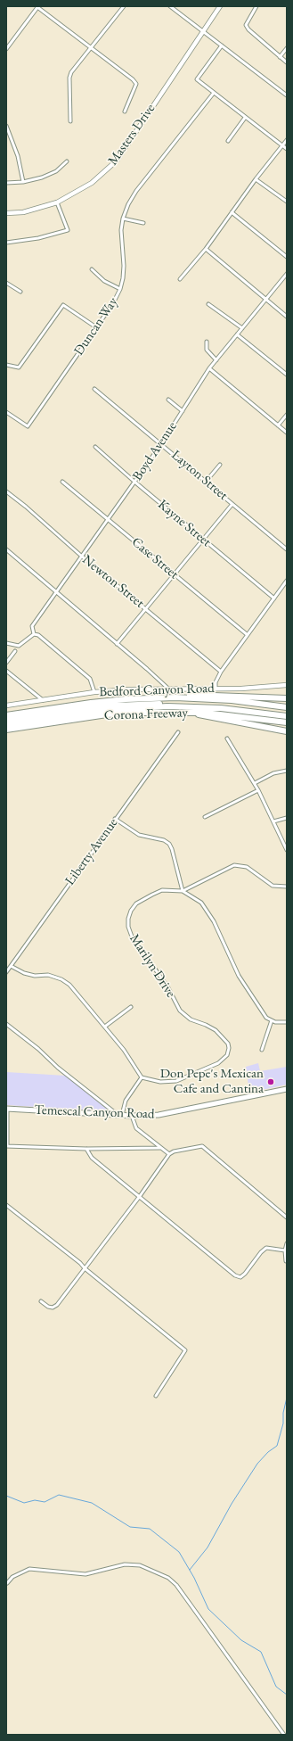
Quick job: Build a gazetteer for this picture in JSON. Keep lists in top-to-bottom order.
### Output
{
  "streets": {
    "highway": ["Corona Freeway"],
    "main road": ["Masters Drive", "Bedford Canyon Road", "Temescal Canyon Road"],
    "street": [
      "Duncan Way",
      "Boyd Avenue",
      "Layton Street",
      "Kayne Street",
      "Case Street",
      "Newton Street",
      "Liberty Avenue",
      "Marilyn Drive"
    ]
  },
  "crossings": [
    ["Boyd Avenue", "Layton Street"],
    ["Boyd Avenue", "Kayne Street"],
    ["Boyd Avenue", "Case Street"],
    ["Boyd Avenue", "Newton Street"]
  ],
  "places": ["Don Pepe's Mexican Cafe and Cantina"]
}
